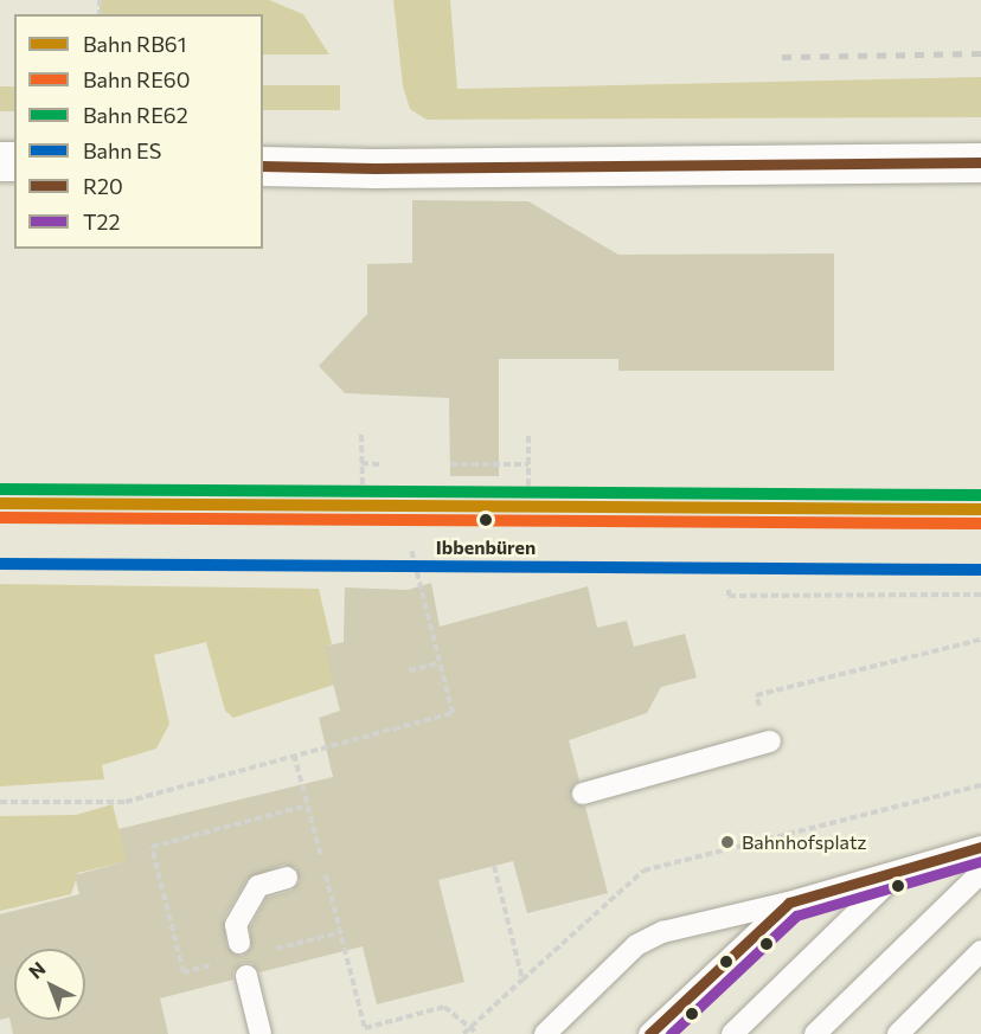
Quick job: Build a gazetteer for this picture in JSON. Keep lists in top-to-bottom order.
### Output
{
  "places": ["Ibbenbüren", "Bahnhofsplatz"],
  "lines": [
    "transit line R20",
    "rail line RE62",
    "rail line RB61",
    "rail line RE60",
    "rail line ES",
    "transit line T22"
  ],
  "legend": [
    "Bahn RB61",
    "Bahn RE60",
    "Bahn RE62",
    "Bahn ES",
    "R20",
    "T22"
  ],
  "north": "top left"
}
